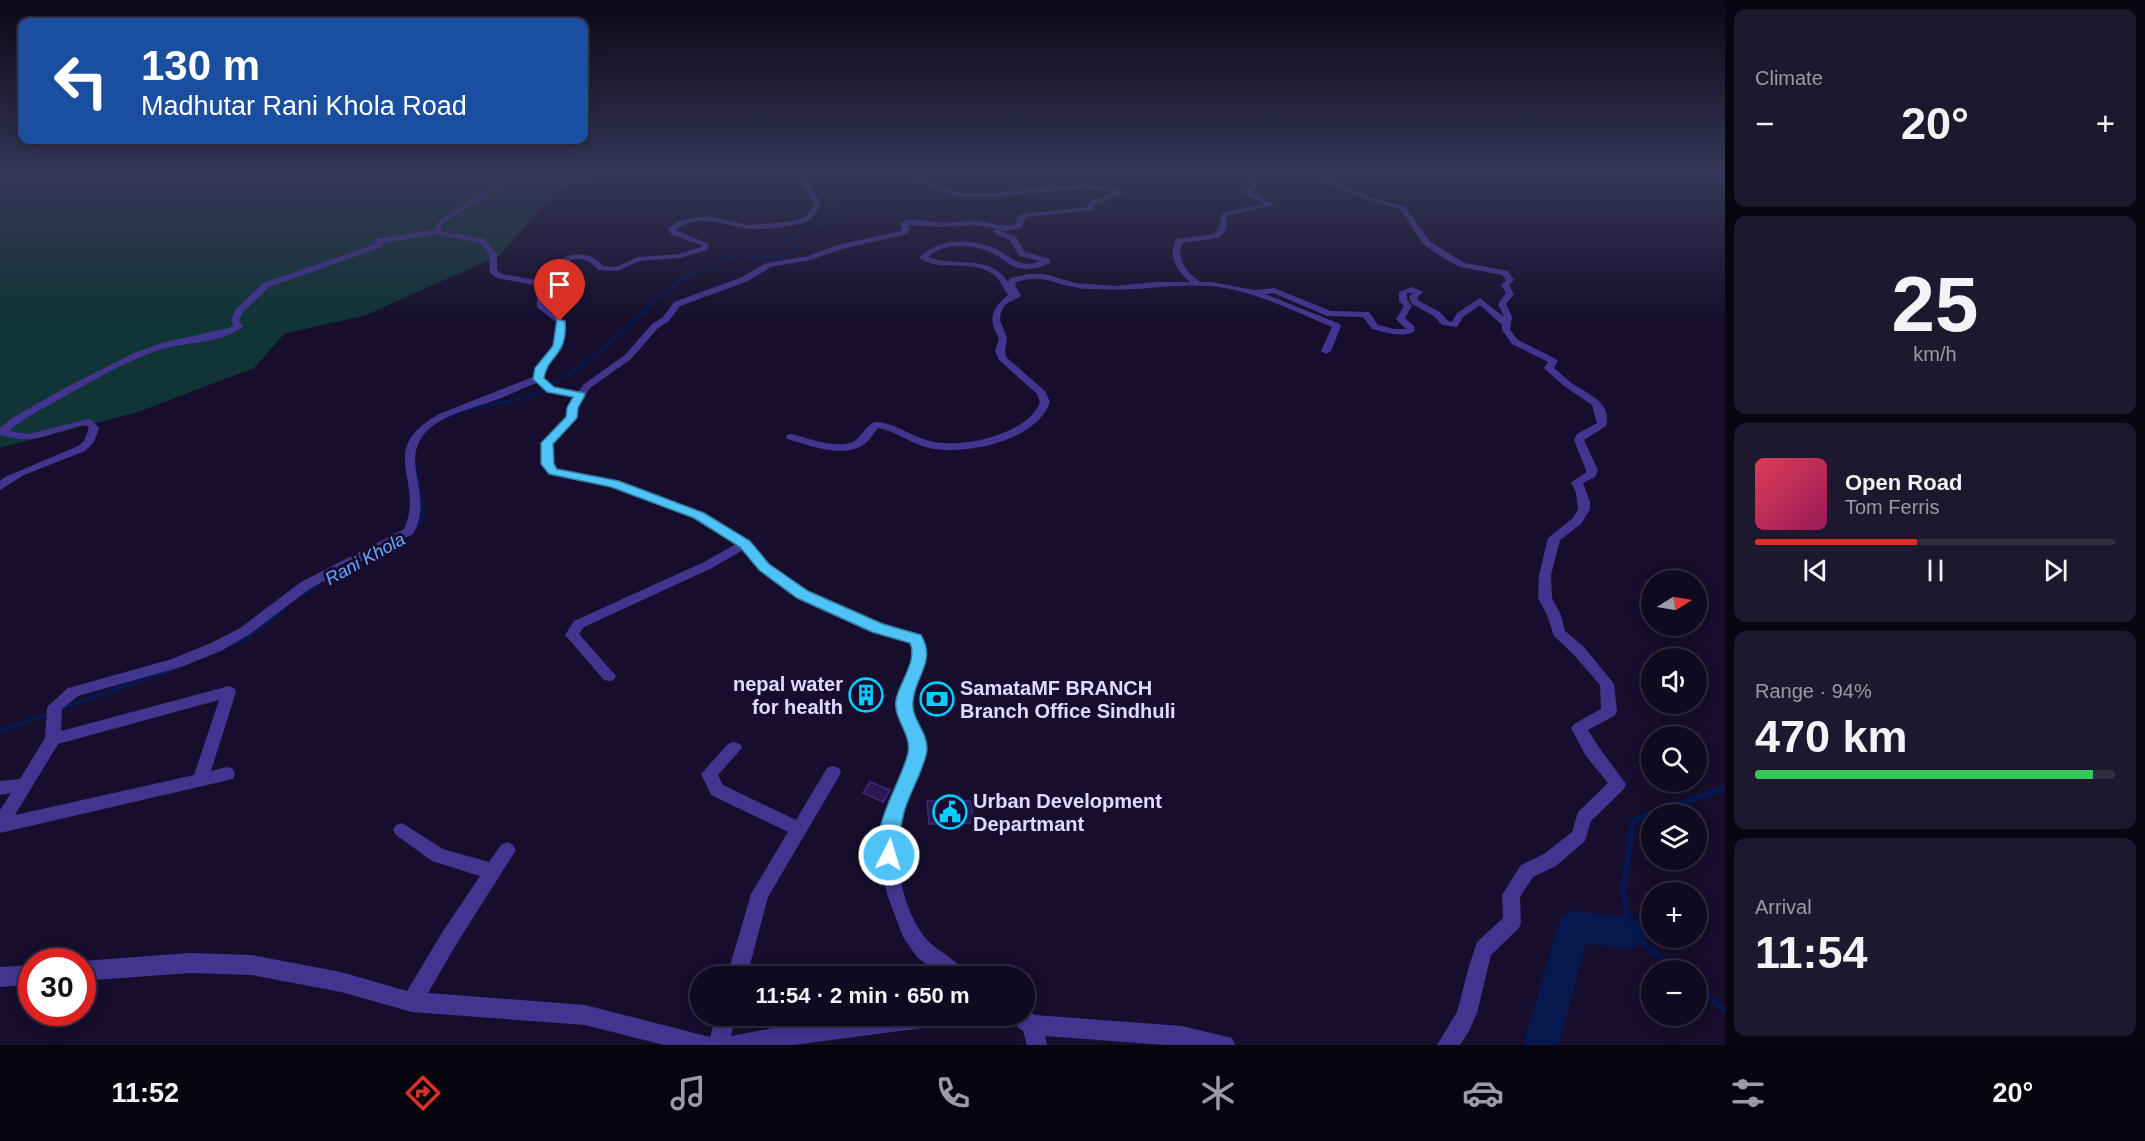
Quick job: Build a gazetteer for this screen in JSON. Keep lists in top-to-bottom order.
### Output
{
  "water": ["Rani Khola"],
  "places": {
    "building": ["nepal water for health"],
    "bank": ["SamataMF BRANCH Branch Office Sindhuli"],
    "public building": ["Urban Development Departmant"]
  },
  "north": "right",
  "page": {
    "tile": [
      "Climate",
      ["25", "km/h"],
      ["Range · 94%", "470 km"],
      ["Arrival", "11:54"]
    ],
    "turn": ["130 m", "Madhutar Rani Khola Road"],
    "heat": ["−", "20°", "+"],
    "song": ["Open Road", "Tom Ferris"],
    "map_buttons": ["+", "−"],
    "limit": "30",
    "trip": "11:54 · 2 min · 650 m",
    "tabs": ["11:52", "20°"]
  }
}
